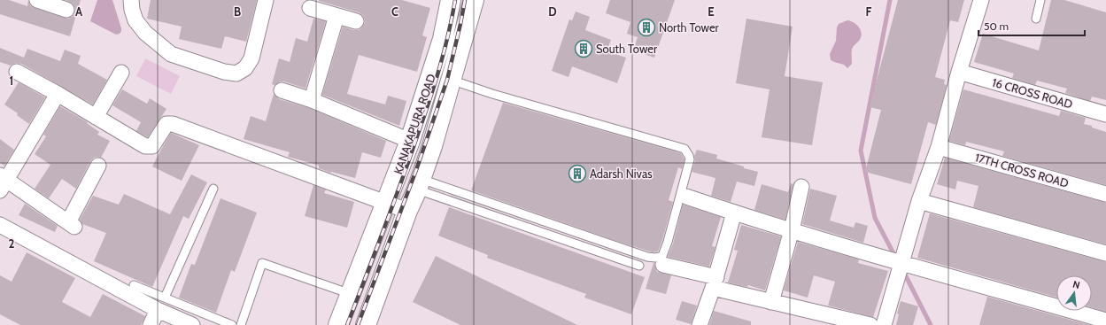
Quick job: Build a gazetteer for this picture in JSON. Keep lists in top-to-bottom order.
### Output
{
  "streets": {
    "highway": ["KANAKAPURA ROAD"],
    "street": ["16 CROSS ROAD", "17TH CROSS ROAD"]
  },
  "places": {
    "building": ["North Tower", "South Tower", "Adarsh Nivas"]
  },
  "scale_bar": "50 m",
  "north": "top",
  "grid": {
    "columns": [
      "A",
      "B",
      "C",
      "D",
      "E",
      "F"
    ],
    "rows": ["1", "2"]
  }
}
